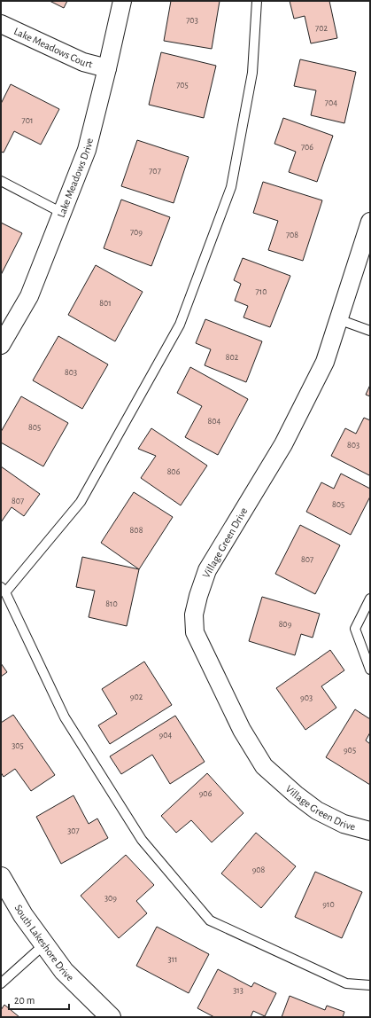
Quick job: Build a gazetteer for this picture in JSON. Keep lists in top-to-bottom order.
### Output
{
  "streets": {
    "street": [
      "Lake Meadows Court",
      "Lake Meadows Drive",
      "Village Green Drive",
      "South Lakeshore Drive"
    ]
  },
  "crossings": [
    ["Lake Meadows Court", "Lake Meadows Drive"]
  ],
  "house_numbers": [
    "703",
    "702",
    "705",
    "704",
    "701",
    "706",
    "707",
    "709",
    "708",
    "710",
    "801",
    "802",
    "803",
    "804",
    "805",
    "803",
    "806",
    "807",
    "805",
    "808",
    "807",
    "810",
    "809",
    "902",
    "903",
    "904",
    "305",
    "905",
    "906",
    "307",
    "908",
    "309",
    "910",
    "311",
    "313"
  ],
  "scale_bar": "20 m"
}
